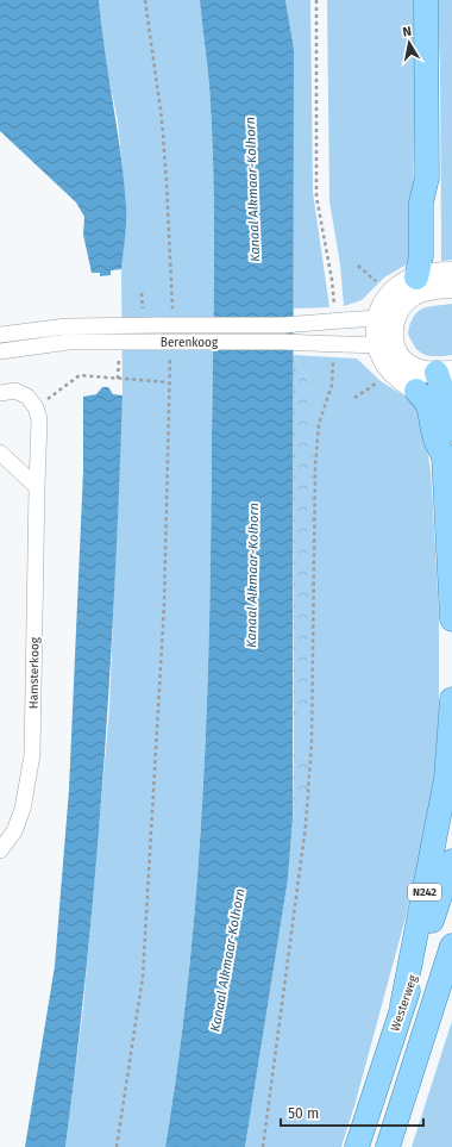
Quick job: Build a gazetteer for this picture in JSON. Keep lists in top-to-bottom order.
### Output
{
  "streets": {
    "main road": ["N242", "Westerweg"],
    "street": ["Berenkoog", "Hamsterkoog"]
  },
  "crossings": [
    ["N242", "Westerweg"]
  ],
  "water": ["Kanaal Alkmaar-Kolhorn"],
  "scale_bar": "50 m",
  "north": "top"
}
